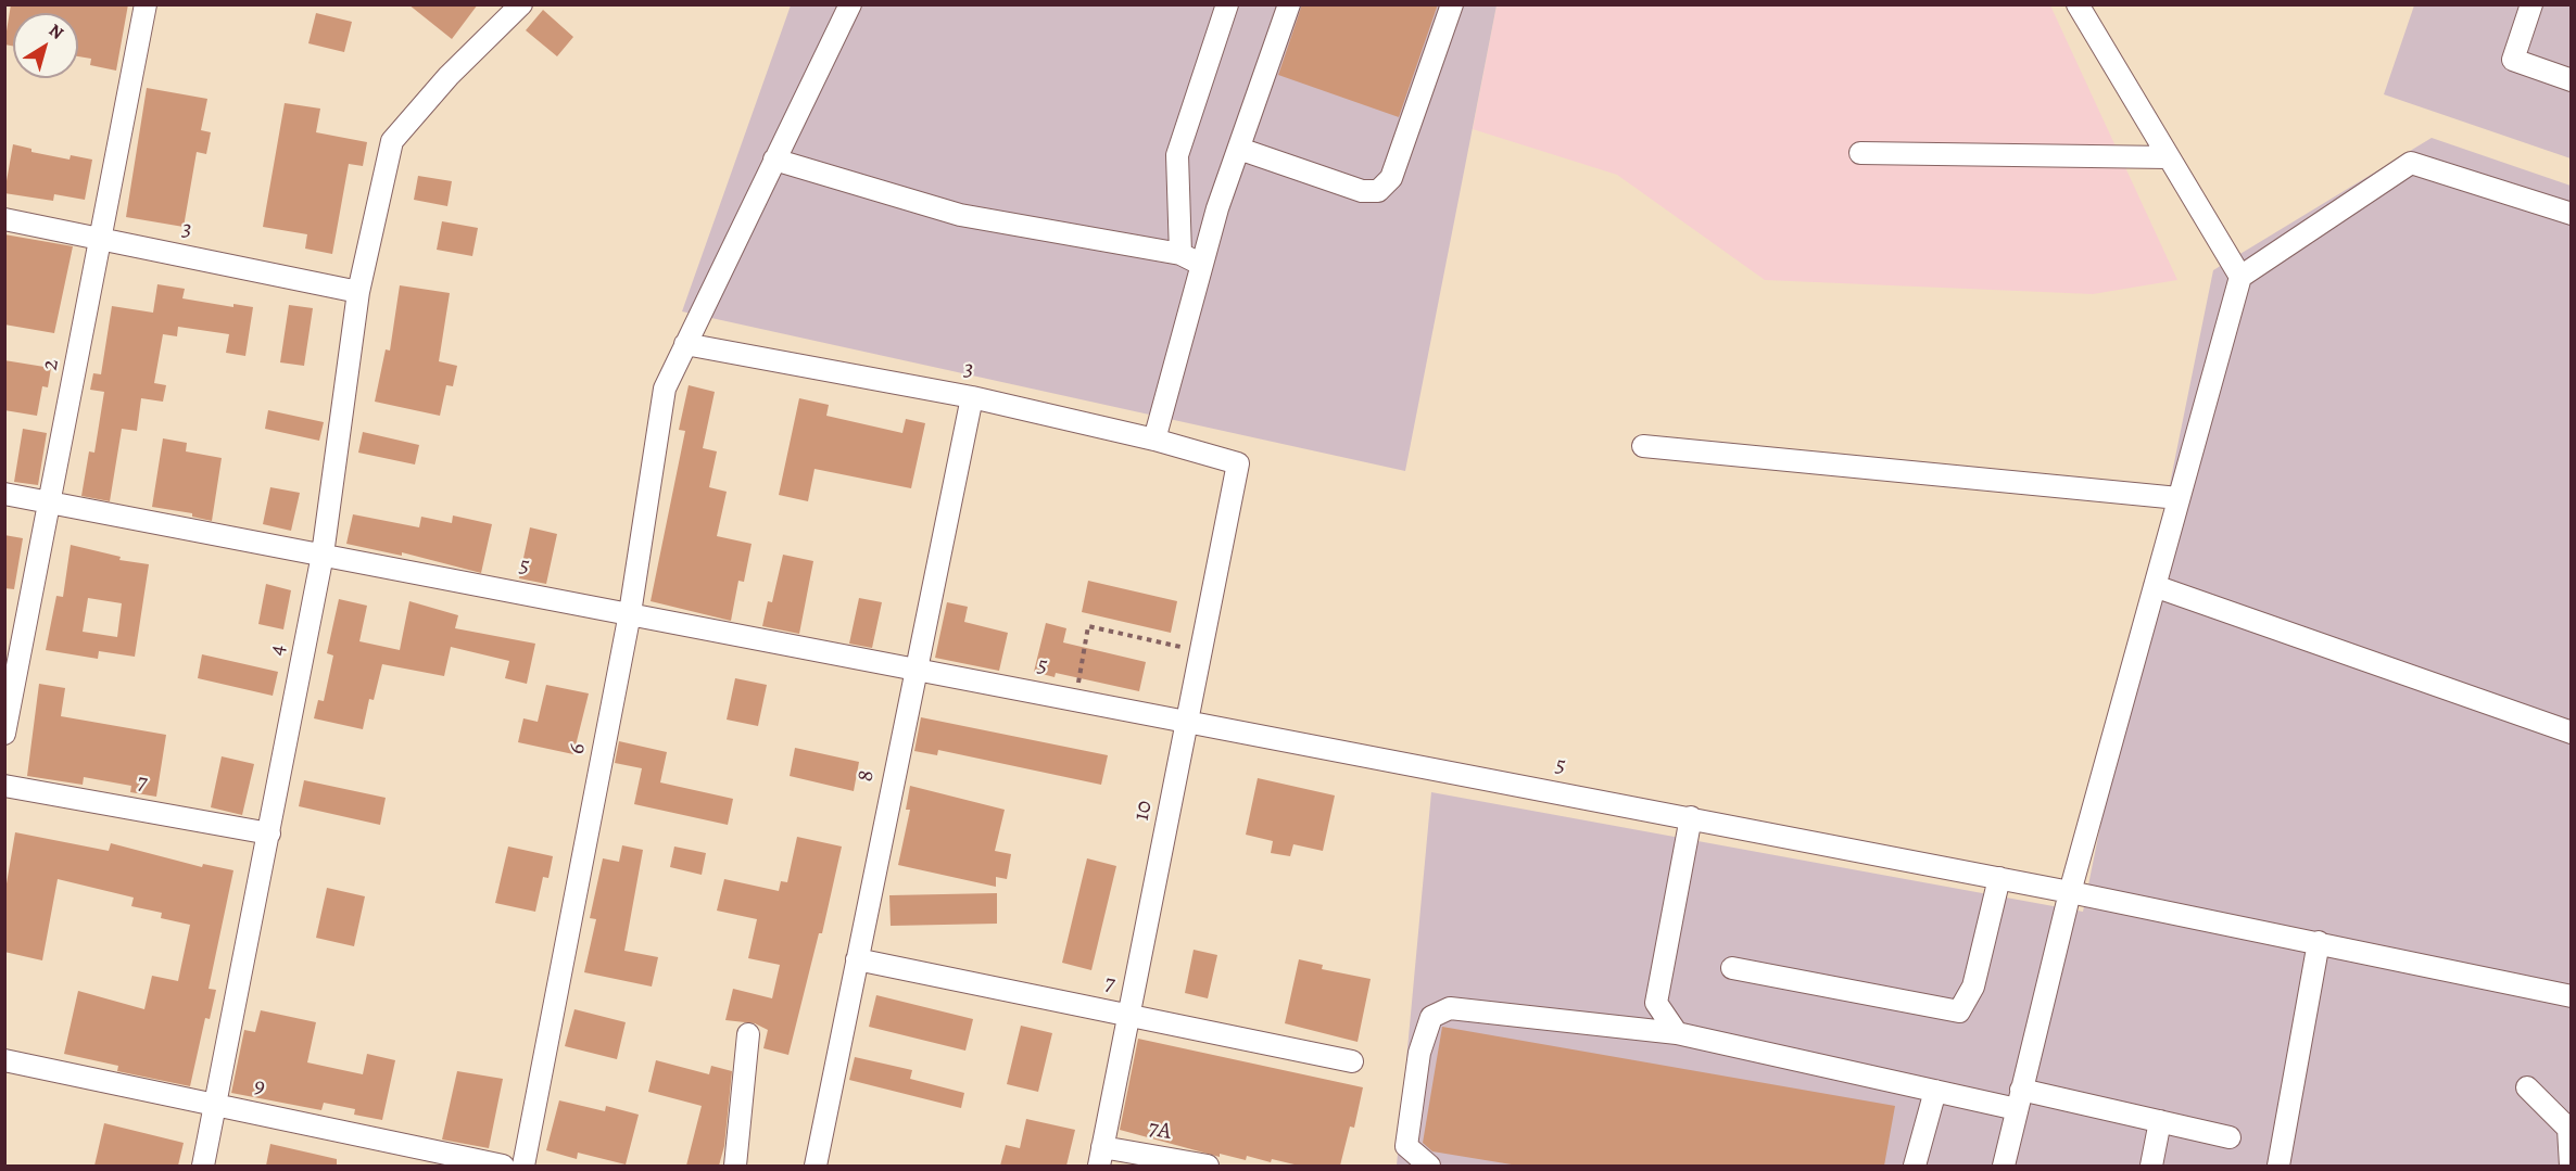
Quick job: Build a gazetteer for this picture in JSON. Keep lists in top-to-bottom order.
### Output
{
  "streets": {
    "street": [
      "3",
      "2",
      "5",
      "4",
      "6",
      "8",
      "7",
      "10",
      "9",
      "7A"
    ]
  },
  "crossings": [
    ["3", "2"],
    ["3", "4"],
    ["3", "6"],
    ["3", "8"],
    ["3", "10"],
    ["2", "5"],
    ["5", "4"],
    ["5", "6"],
    ["5", "8"],
    ["5", "10"],
    ["4", "7"],
    ["4", "9"],
    ["8", "7"],
    ["7", "10"],
    ["10", "7A"]
  ],
  "north": "top right"
}
